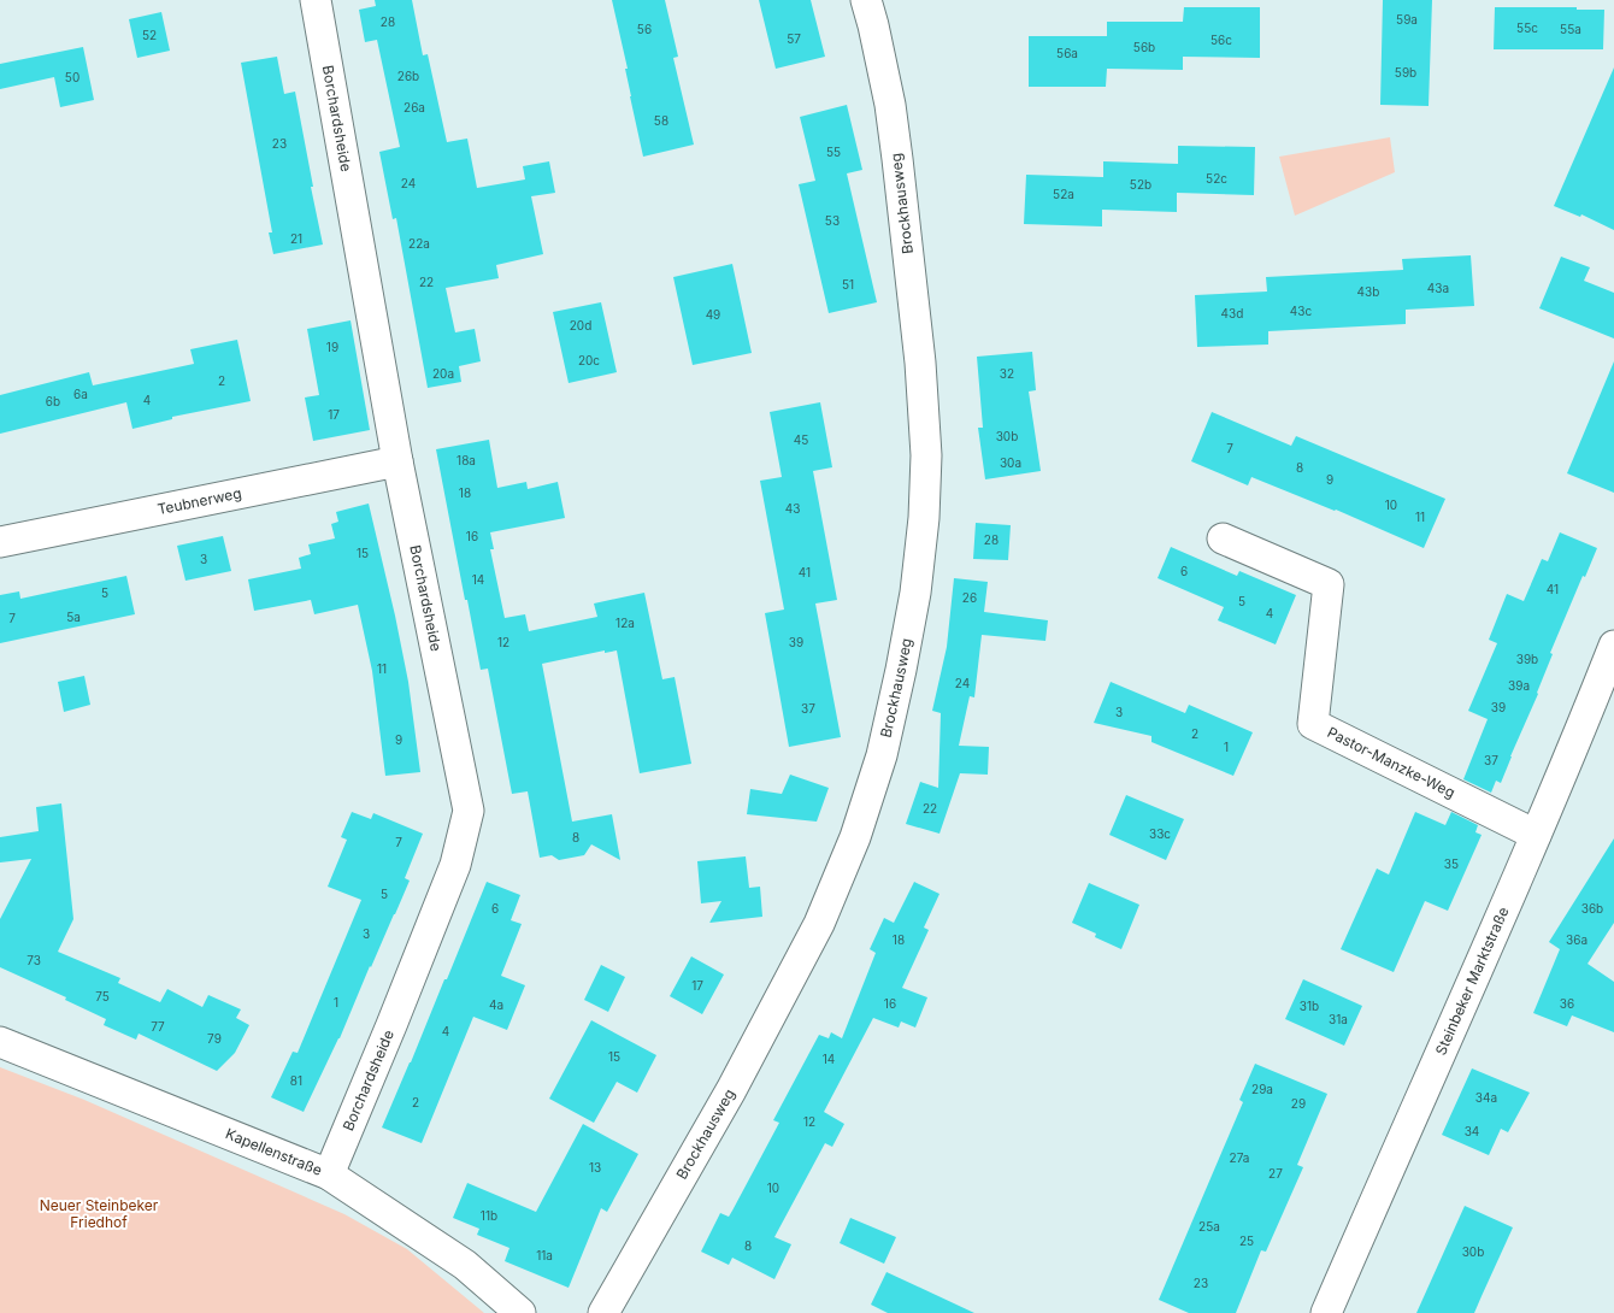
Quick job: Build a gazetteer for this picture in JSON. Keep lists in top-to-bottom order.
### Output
{
  "streets": {
    "street": [
      "Borchardsheide",
      "Brockhausweg",
      "Teubnerweg",
      "Pastor-Manzke-Weg",
      "Steinbeker Marktstraße",
      "Kapellenstraße"
    ]
  },
  "crossings": [
    ["Borchardsheide", "Teubnerweg"],
    ["Borchardsheide", "Kapellenstraße"],
    ["Pastor-Manzke-Weg", "Steinbeker Marktstraße"]
  ],
  "parks": ["Neuer Steinbeker Friedhof"],
  "house_numbers": [
    "59a",
    "28",
    "55c",
    "56",
    "55a",
    "52",
    "57",
    "56c",
    "56b",
    "56a",
    "59b",
    "26b",
    "50",
    "26a",
    "58",
    "23",
    "55",
    "52c",
    "24",
    "52b",
    "52a",
    "53",
    "21",
    "22a",
    "22",
    "51",
    "43a",
    "43b",
    "43c",
    "43d",
    "49",
    "20d",
    "19",
    "20c",
    "20a",
    "32",
    "2",
    "6a",
    "4",
    "6b",
    "17",
    "30b",
    "45",
    "7",
    "18a",
    "30a",
    "8",
    "9",
    "18",
    "10",
    "43",
    "11",
    "16",
    "28",
    "15",
    "3",
    "6",
    "41",
    "14",
    "41",
    "5",
    "26",
    "5",
    "4",
    "5a",
    "7",
    "12a",
    "12",
    "39",
    "39b",
    "11",
    "24",
    "39a",
    "39",
    "37",
    "3",
    "2",
    "9",
    "1",
    "37",
    "22",
    "33c",
    "8",
    "7",
    "35",
    "5",
    "6",
    "36b",
    "3",
    "18",
    "36a",
    "73",
    "17",
    "75",
    "1",
    "16",
    "36",
    "4a",
    "31b",
    "31a",
    "77",
    "4",
    "79",
    "15",
    "14",
    "81",
    "29a",
    "34a",
    "2",
    "29",
    "12",
    "34",
    "27a",
    "13",
    "27",
    "10",
    "11b",
    "25a",
    "25",
    "8",
    "30b",
    "11a",
    "23"
  ]
}
